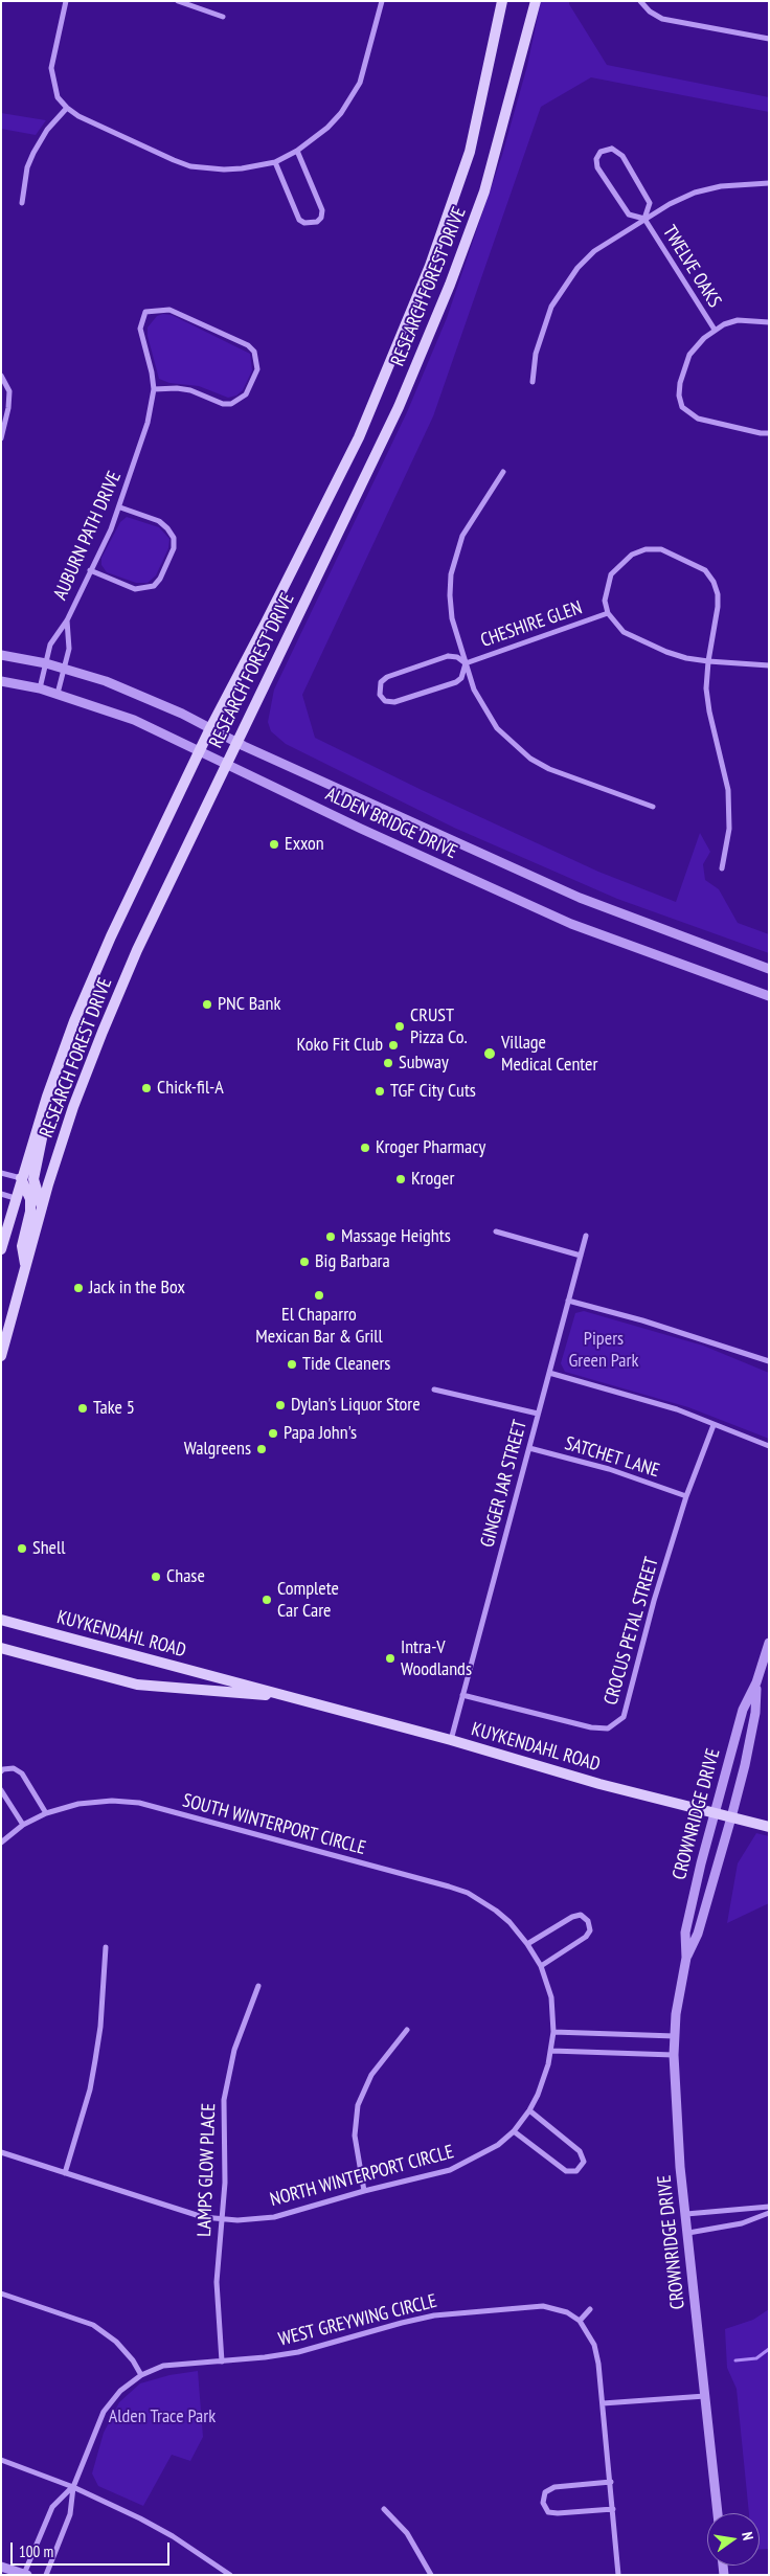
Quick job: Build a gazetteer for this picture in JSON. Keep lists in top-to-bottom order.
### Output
{
  "streets": {
    "main road": ["RESEARCH FOREST DRIVE", "KUYKENDAHL ROAD"],
    "street": [
      "TWELVE OAKS",
      "AUBURN PATH DRIVE",
      "CHESHIRE GLEN",
      "ALDEN BRIDGE DRIVE",
      "SATCHET LANE",
      "GINGER JAR STREET",
      "CROCUS PETAL STREET",
      "CROWNRIDGE DRIVE",
      "SOUTH WINTERPORT CIRCLE",
      "LAMPS GLOW PLACE",
      "NORTH WINTERPORT CIRCLE",
      "WEST GREYWING CIRCLE"
    ]
  },
  "crossings": [
    ["RESEARCH FOREST DRIVE", "ALDEN BRIDGE DRIVE"],
    ["AUBURN PATH DRIVE", "ALDEN BRIDGE DRIVE"],
    ["SATCHET LANE", "GINGER JAR STREET"],
    ["SATCHET LANE", "CROCUS PETAL STREET"],
    ["GINGER JAR STREET", "CROCUS PETAL STREET"],
    ["GINGER JAR STREET", "KUYKENDAHL ROAD"],
    ["KUYKENDAHL ROAD", "CROWNRIDGE DRIVE"],
    ["SOUTH WINTERPORT CIRCLE", "NORTH WINTERPORT CIRCLE"],
    ["LAMPS GLOW PLACE", "NORTH WINTERPORT CIRCLE"],
    ["LAMPS GLOW PLACE", "WEST GREYWING CIRCLE"]
  ],
  "parks": ["Pipers Green Park", "Alden Trace Park"],
  "places": [
    "Exxon",
    "PNC Bank",
    "CRUST Pizza Co.",
    "Koko Fit Club",
    "Village Medical Center",
    "Subway",
    "Chick-fil-A",
    "TGF City Cuts",
    "Kroger Pharmacy",
    "Kroger",
    "Massage Heights",
    "Big Barbara",
    "Jack in the Box",
    "El Chaparro Mexican Bar & Grill",
    "Tide Cleaners",
    "Dylan's Liquor Store",
    "Take 5",
    "Papa John's",
    "Walgreens",
    "Shell",
    "Chase",
    "Complete Car Care",
    "Intra-V Woodlands"
  ],
  "scale_bar": "100 m",
  "north": "right"
}
